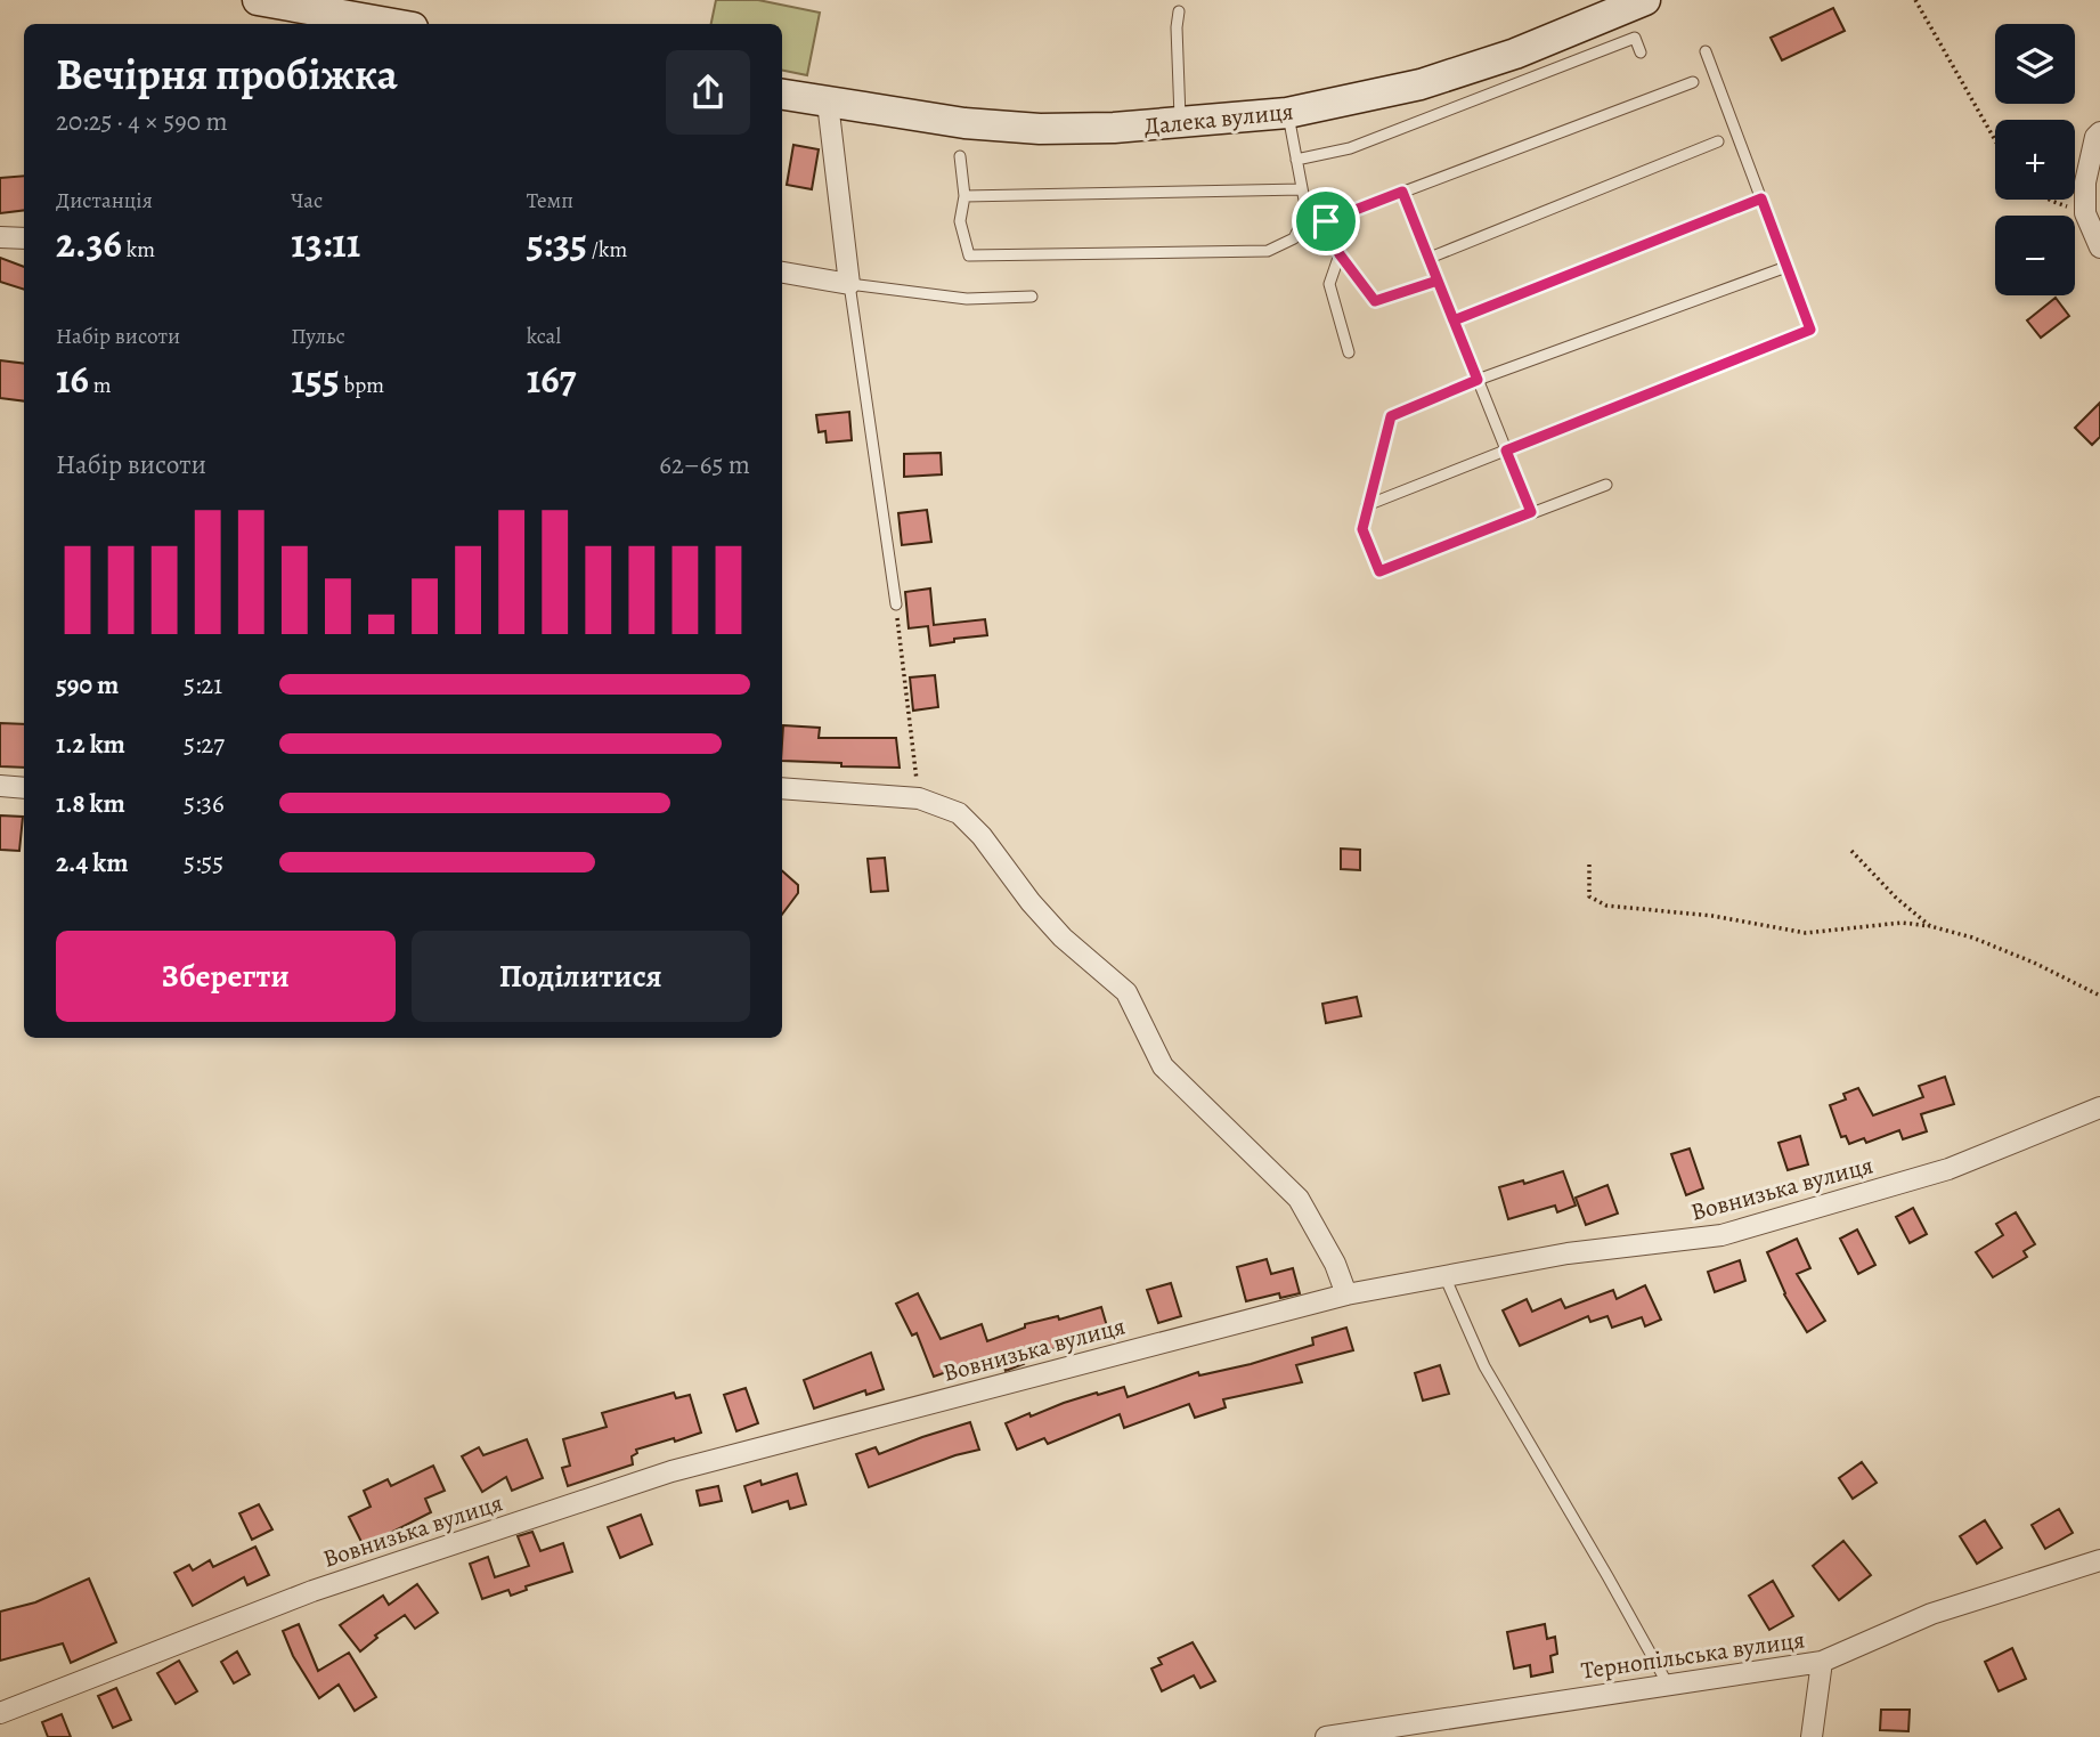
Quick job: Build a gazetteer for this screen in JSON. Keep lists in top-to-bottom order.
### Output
{
  "streets": {
    "street": ["Далека вулиця", "Вовнизька вулиця", "Тернопільська вулиця"]
  },
  "page": {
    "map_buttons": ["+", "−"],
    "heading": ["Вечірня пробіжка", "20:25 · 4 × 590 m"],
    "stats": [
      ["Дистанція", "2.36 km"],
      ["Час", "13:11"],
      ["Темп", "5:35 /km"],
      ["Набір висоти", "16 m"],
      ["Пульс", "155 bpm"],
      ["kcal", "167"]
    ],
    "chart": ["Набір висоти", "62–65 m"],
    "list": [
      {
        "name": "590 m",
        "note": "5:21"
      },
      {
        "name": "1.2 km",
        "note": "5:27"
      },
      {
        "name": "1.8 km",
        "note": "5:36"
      },
      {
        "name": "2.4 km",
        "note": "5:55"
      }
    ],
    "buttons": ["Зберегти", "Поділитися"]
  }
}
